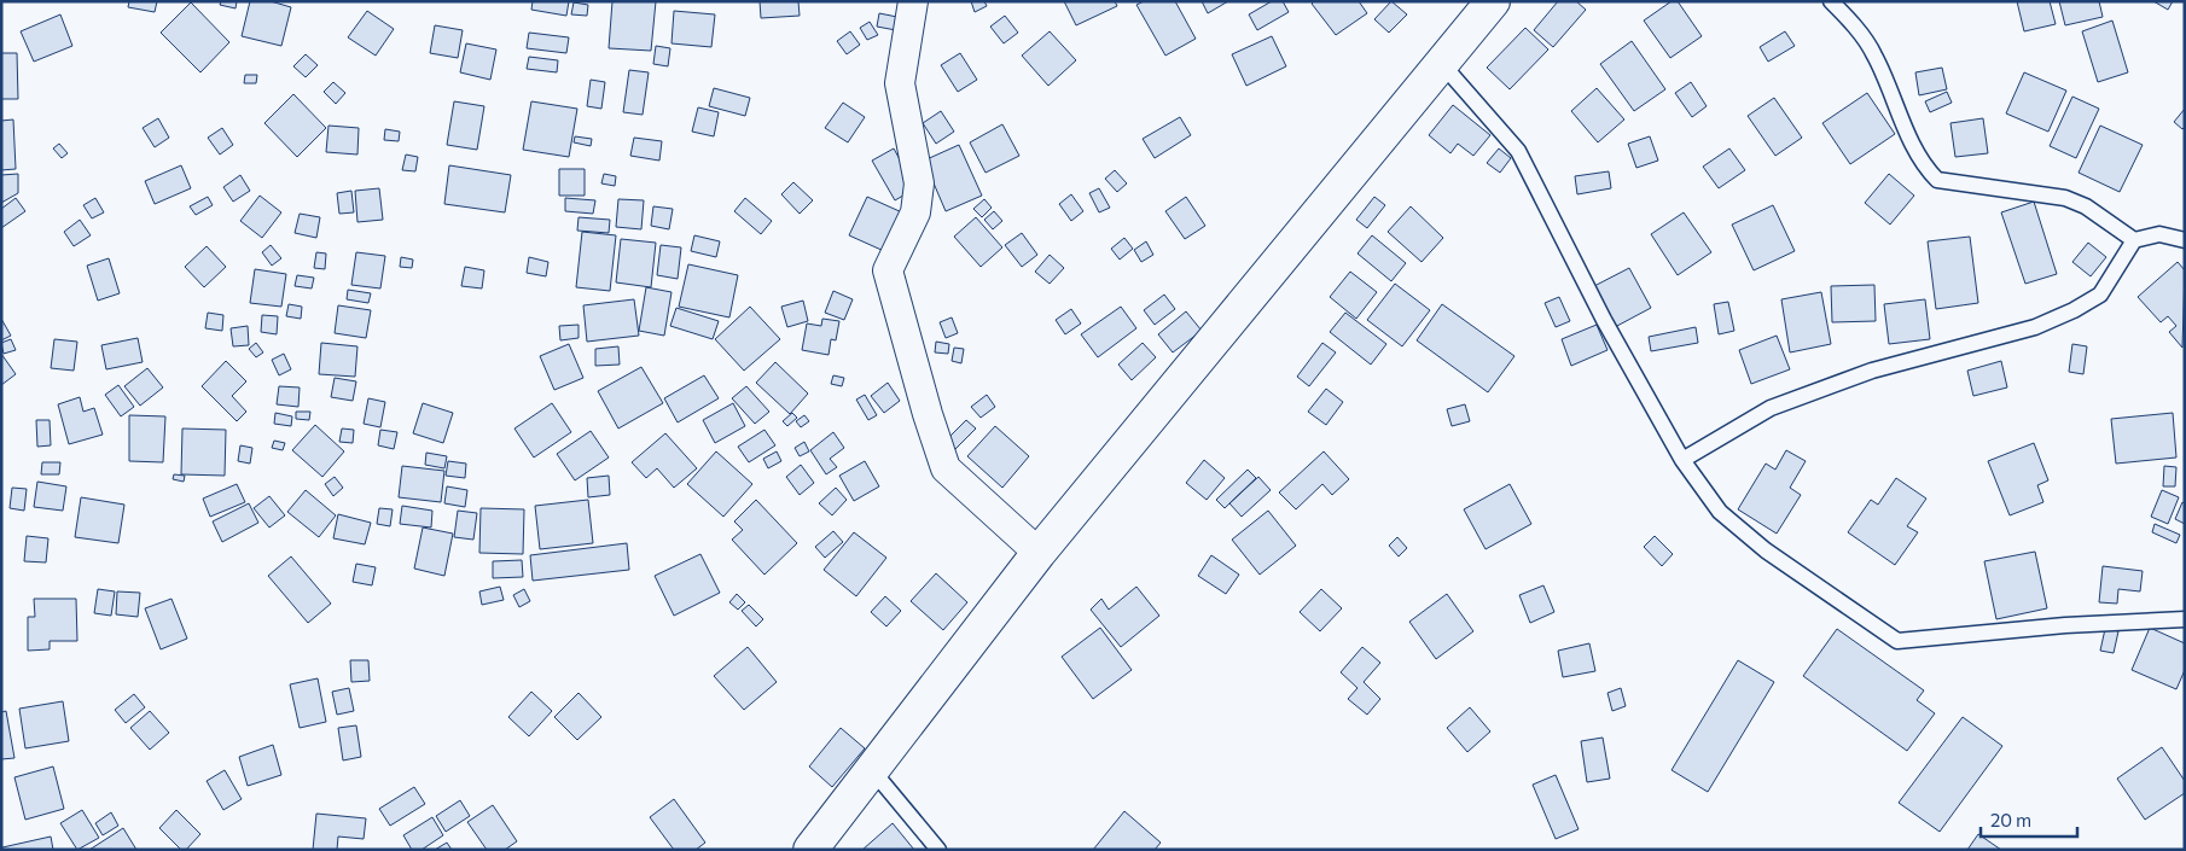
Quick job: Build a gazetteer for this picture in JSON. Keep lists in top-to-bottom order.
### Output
{
  "scale_bar": "20 m"
}
